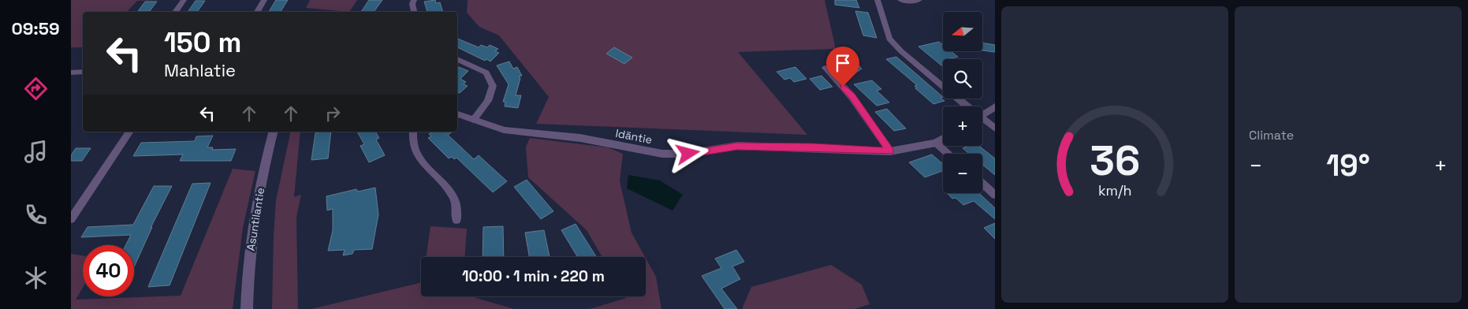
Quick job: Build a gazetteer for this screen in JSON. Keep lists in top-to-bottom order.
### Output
{
  "streets": {
    "street": ["Idäntie", "Asuntilantie"]
  },
  "north": "left",
  "page": {
    "tabs": "09:59",
    "tile": "Climate",
    "map_buttons": ["+", "−"],
    "turn": ["150 m", "Mahlatie"],
    "heat": ["−", "19°", "+"],
    "limit": "40",
    "trip": "10:00 · 1 min · 220 m",
    "gauge": ["36", "km/h"]
  }
}
